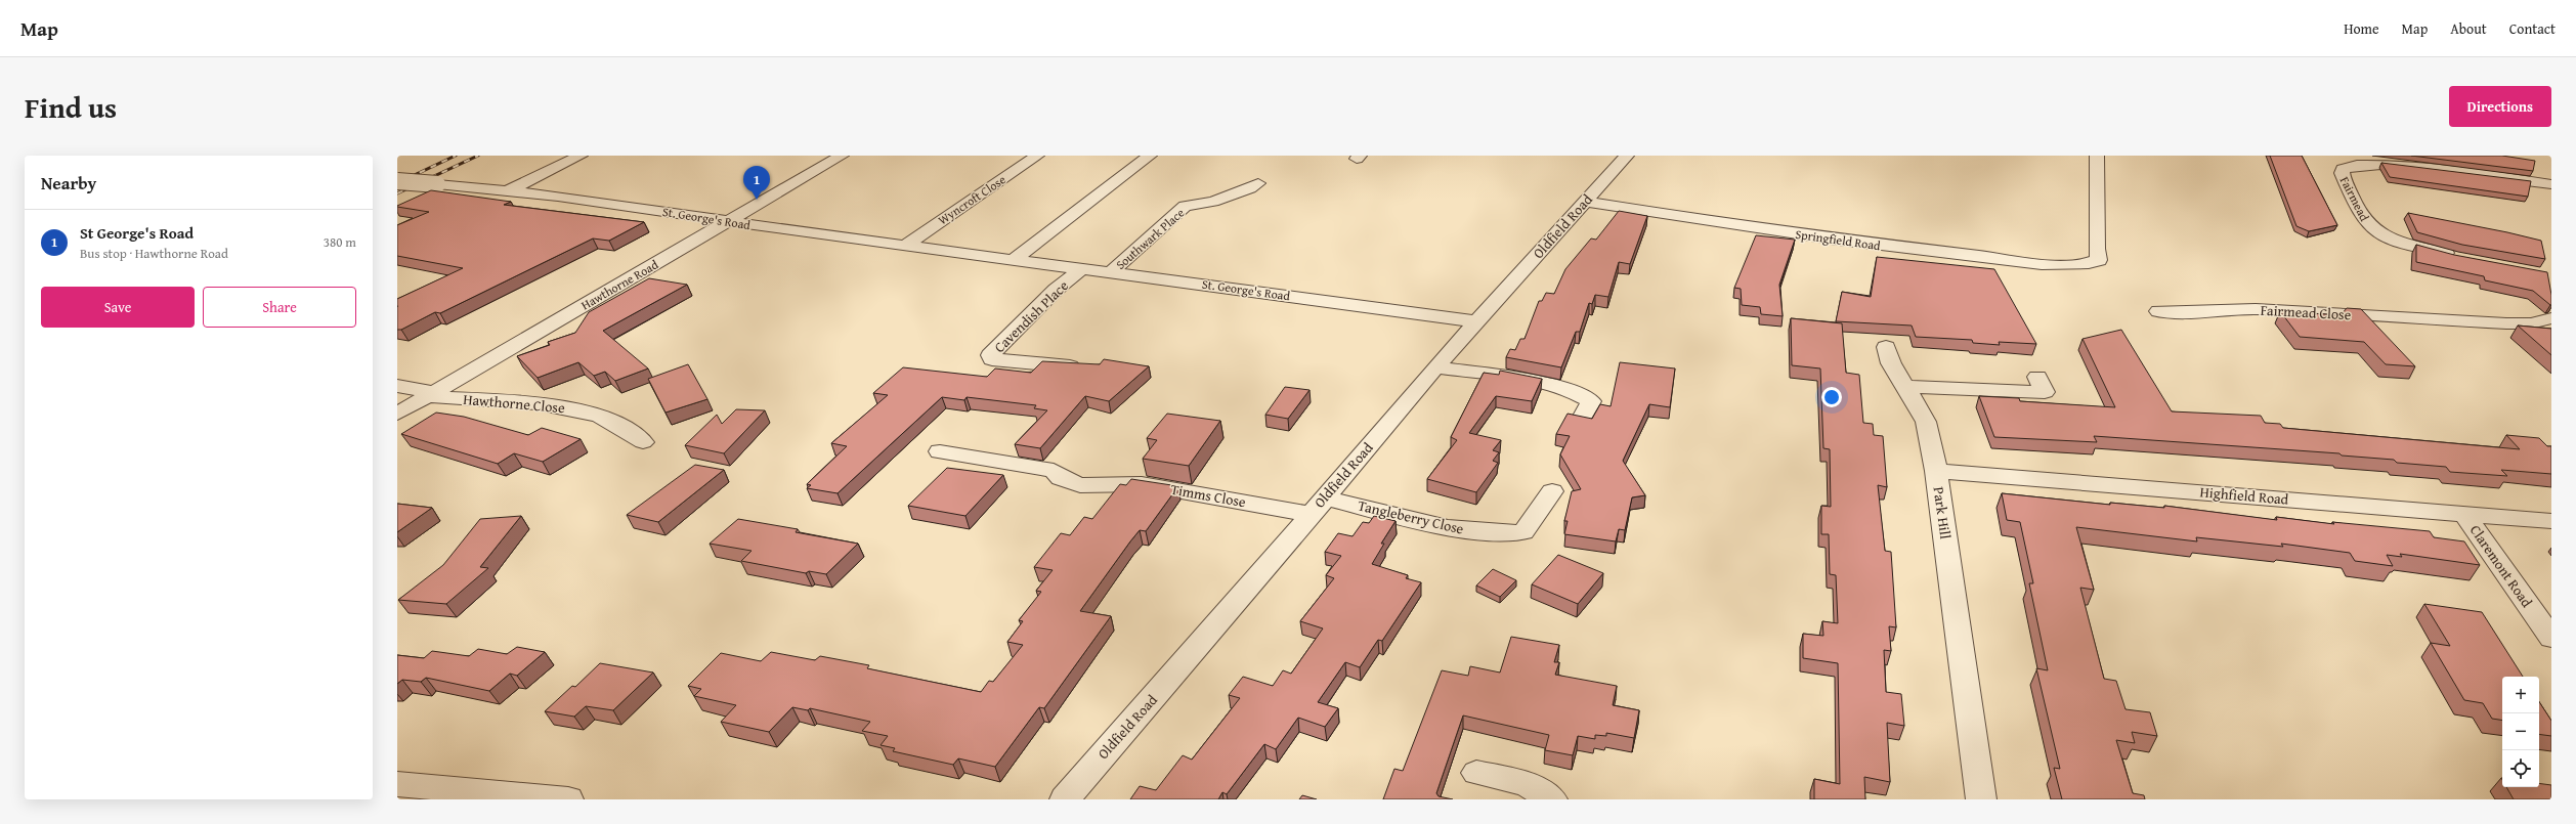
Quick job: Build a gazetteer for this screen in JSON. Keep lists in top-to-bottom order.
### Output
{
  "streets": {
    "street": [
      "Fairmead",
      "Wyncroft Close",
      "St. George's Road",
      "Oldfield Road",
      "Southwark Place",
      "Springfield Road",
      "Hawthorne Road",
      "Fairmead Close",
      "Cavendish Place",
      "Hawthorne Close",
      "Timms Close",
      "Highfield Road",
      "Park Hill",
      "Tangleberry Close",
      "Claremont Road"
    ]
  },
  "crossings": [
    ["Wyncroft Close", "St. George's Road"],
    ["St. George's Road", "Oldfield Road"],
    ["St. George's Road", "Southwark Place"],
    ["St. George's Road", "Hawthorne Road"],
    ["St. George's Road", "Cavendish Place"],
    ["Oldfield Road", "Springfield Road"],
    ["Oldfield Road", "Timms Close"],
    ["Oldfield Road", "Tangleberry Close"],
    ["Hawthorne Road", "Hawthorne Close"],
    ["Timms Close", "Tangleberry Close"],
    ["Highfield Road", "Park Hill"],
    ["Highfield Road", "Claremont Road"]
  ],
  "page": {
    "header": "Map",
    "nav": [
      "Home",
      "Map",
      "About",
      "Contact"
    ],
    "title": "Find us",
    "buttons": [
      "Directions",
      ["Save", "Share"]
    ],
    "heading": "Nearby",
    "pins": "1",
    "list": [
      {
        "mark": "1",
        "name": "St George's Road",
        "note": "Bus stop · Hawthorne Road",
        "value": "380 m"
      }
    ],
    "map_buttons": ["+", "−"]
  }
}
